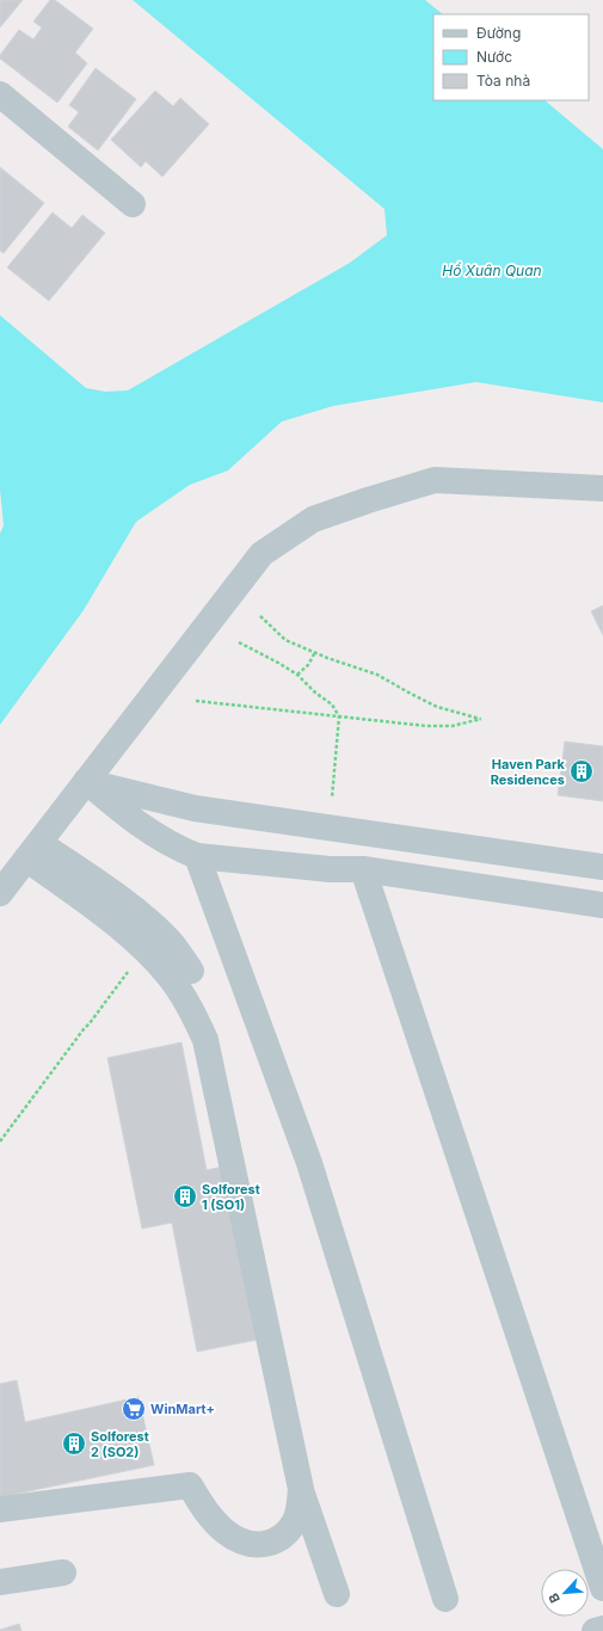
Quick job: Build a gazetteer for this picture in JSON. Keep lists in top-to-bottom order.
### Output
{
  "water": ["Hồ Xuân Quan"],
  "places": {
    "building": ["Haven Park Residences", "Solforest 1 (SO1)", "Solforest 2 (SO2)"],
    "supermarket": ["WinMart+"]
  },
  "legend": ["Đường", "Nước", "Tòa nhà"],
  "north": "bottom left"
}
